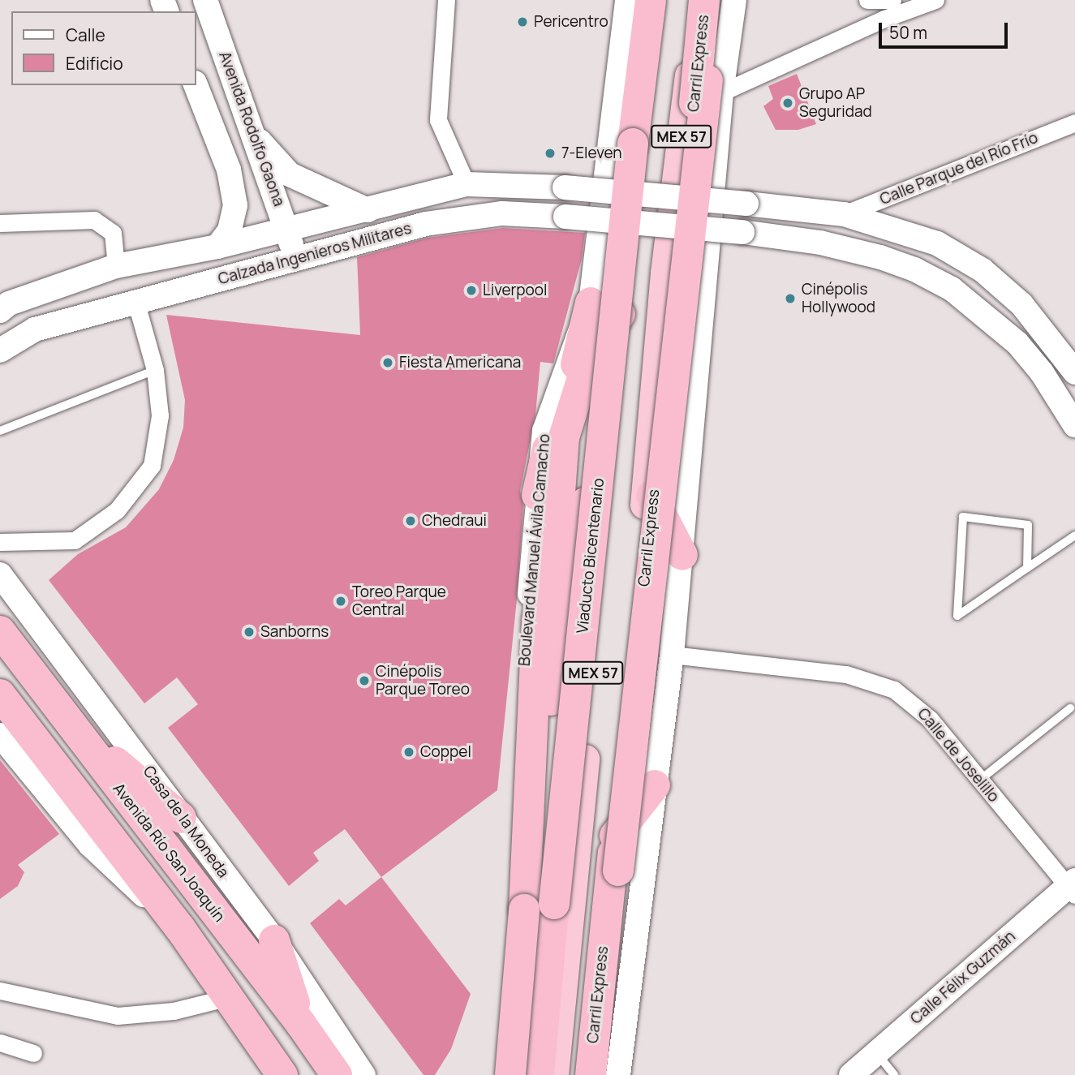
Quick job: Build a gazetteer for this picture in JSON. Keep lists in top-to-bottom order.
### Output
{
  "streets": {
    "highway": [
      "Carril Express",
      "MEX 57",
      "Viaducto Bicentenario",
      "Avenida Río San Joaquín"
    ],
    "main road": [
      "Avenida Rodolfo Gaona",
      "Calzada Ingenieros Militares",
      "Boulevard Manuel Ávila Camacho",
      "Casa de la Moneda",
      "Calle Félix Guzmán"
    ],
    "street": ["Calle Parque del Río Frío", "Calle de Joselillo"]
  },
  "crossings": [
    ["Avenida Rodolfo Gaona", "Calzada Ingenieros Militares"],
    ["Calle Parque del Río Frío", "Calzada Ingenieros Militares"],
    ["Calle de Joselillo", "Calle Félix Guzmán"]
  ],
  "places": [
    "Pericentro",
    "Grupo AP Seguridad",
    "7-Eleven",
    "Liverpool",
    "Cinépolis Hollywood",
    "Fiesta Americana",
    "Chedraui",
    "Toreo Parque Central",
    "Sanborns",
    "Cinépolis Parque Toreo",
    "Coppel"
  ],
  "legend": ["Calle", "Edificio"],
  "scale_bar": "50 m"
}
